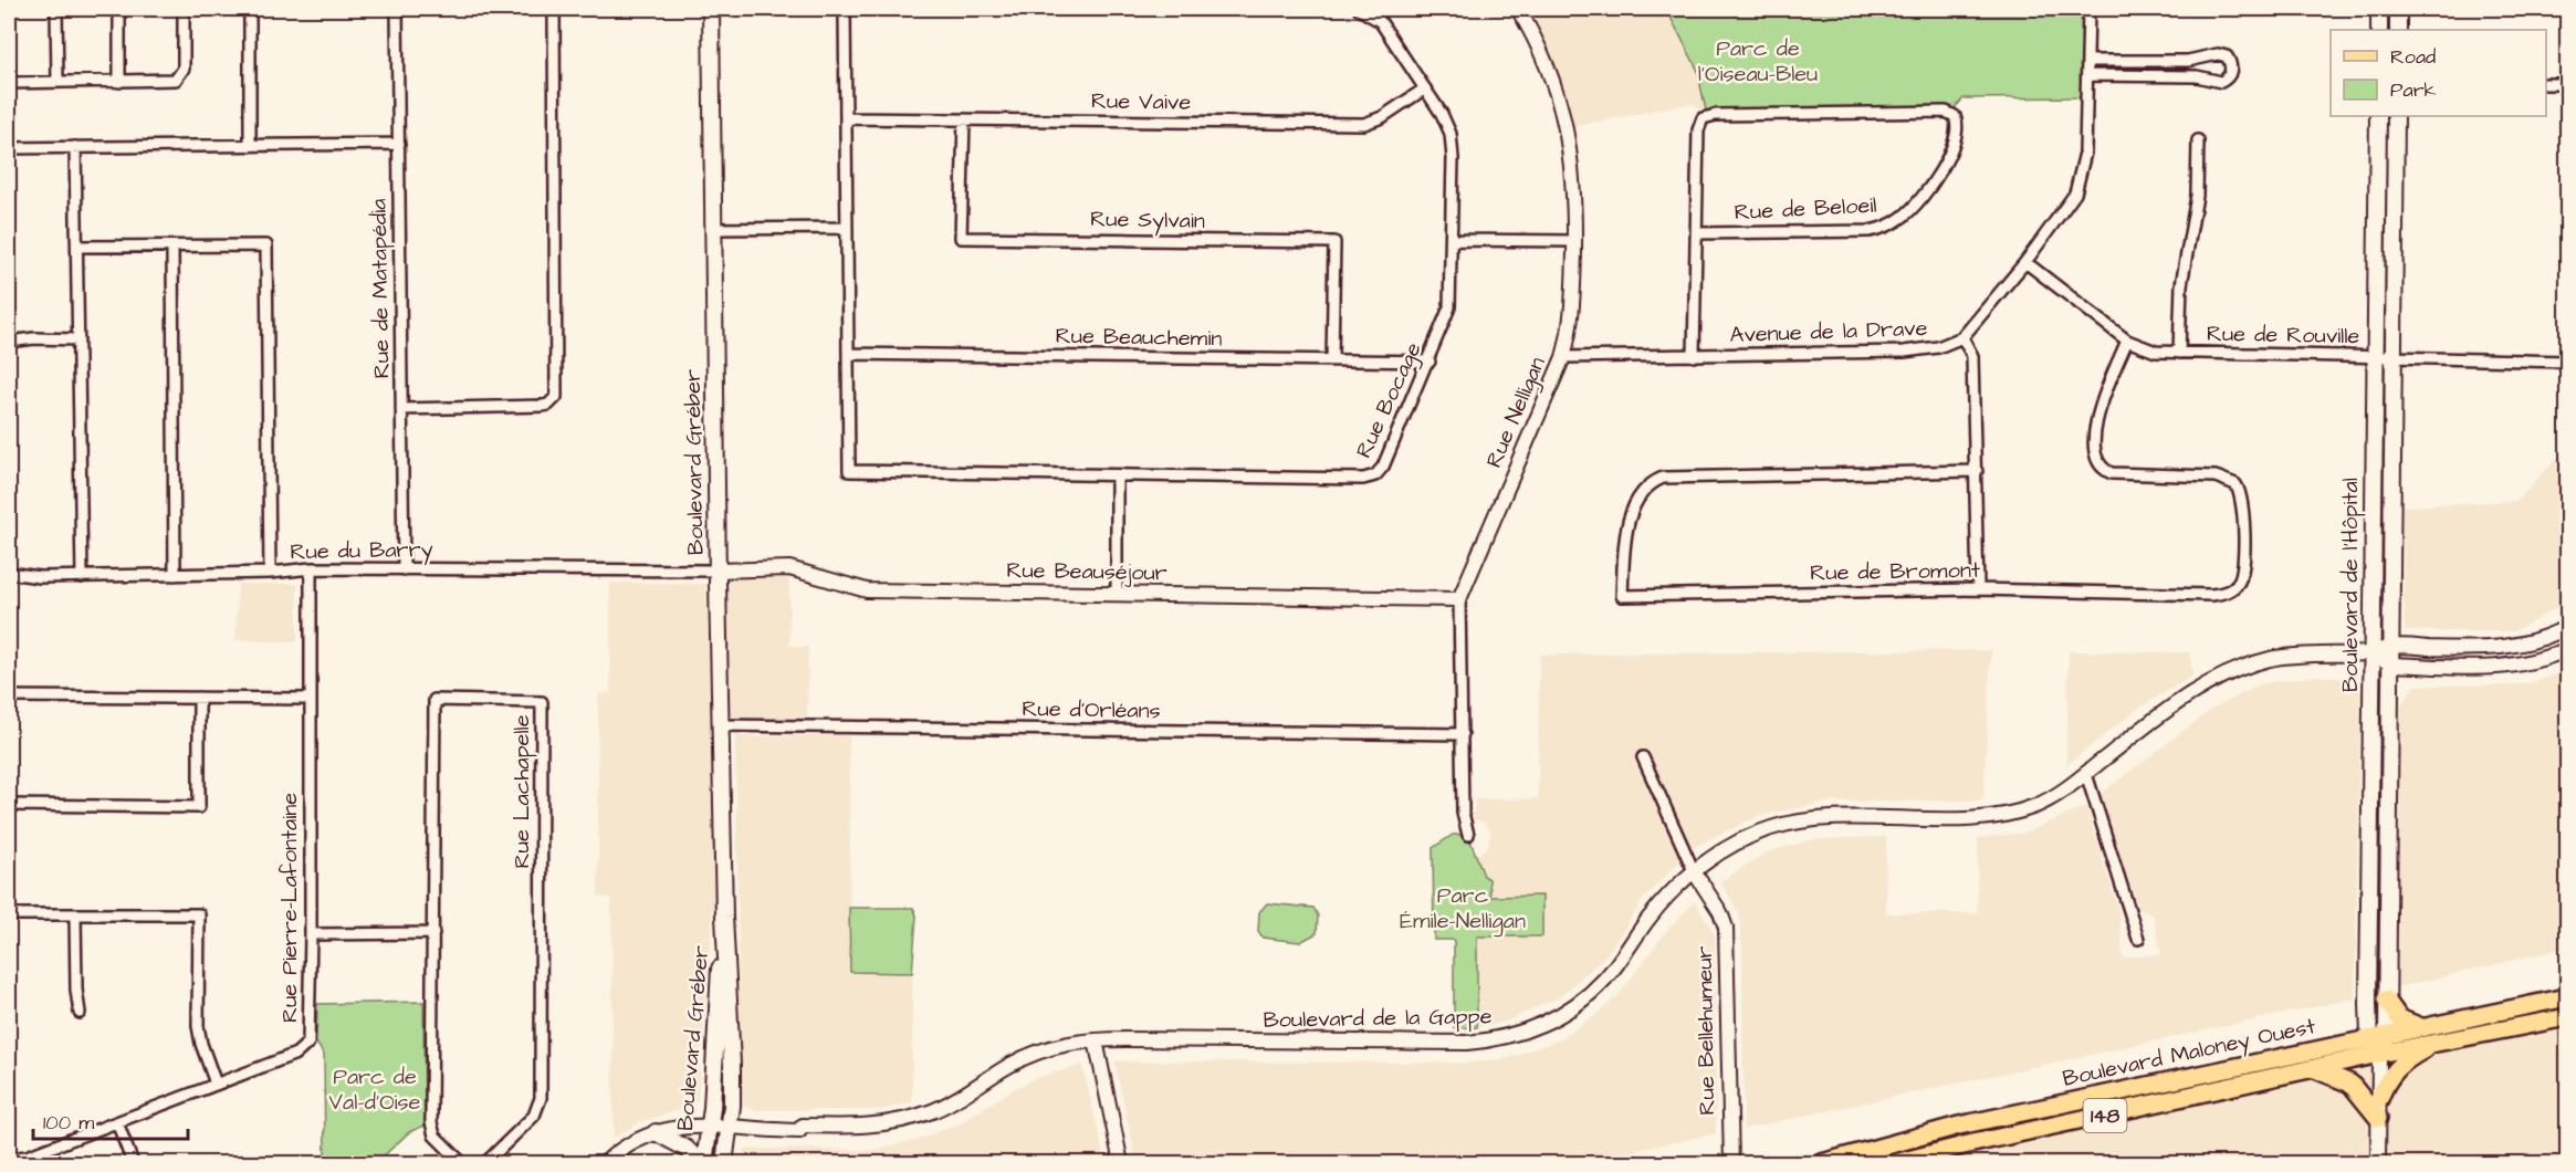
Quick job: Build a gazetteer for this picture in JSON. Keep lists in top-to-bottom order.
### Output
{
  "streets": {
    "main road": [
      "Boulevard Gréber",
      "Boulevard de l'Hôpital",
      "Boulevard Maloney Ouest",
      "148"
    ],
    "street": [
      "Rue Vaive",
      "Rue de Beloeil",
      "Rue Sylvain",
      "Rue de Matapédia",
      "Avenue de la Drave",
      "Rue de Rouville",
      "Rue Beauchemin",
      "Rue Bocage",
      "Rue Nelligan",
      "Rue du Barry",
      "Rue Beauséjour",
      "Rue de Bromont",
      "Rue d'Orléans",
      "Rue Lachapelle",
      "Rue Pierre-Lafontaine",
      "Boulevard de la Gappe",
      "Rue Bellehumeur"
    ]
  },
  "crossings": [
    ["Rue Vaive", "Rue Sylvain"],
    ["Rue Vaive", "Rue Bocage"],
    ["Rue de Beloeil", "Avenue de la Drave"],
    ["Rue Sylvain", "Rue Beauchemin"],
    ["Rue de Matapédia", "Rue du Barry"],
    ["Avenue de la Drave", "Rue Nelligan"],
    ["Rue de Rouville", "Rue de Bromont"],
    ["Rue de Rouville", "Boulevard de l'Hôpital"],
    ["Rue Beauchemin", "Rue Bocage"],
    ["Rue Nelligan", "Rue Beauséjour"],
    ["Rue Nelligan", "Rue d'Orléans"],
    ["Boulevard Gréber", "Rue du Barry"],
    ["Boulevard Gréber", "Rue Beauséjour"],
    ["Boulevard Gréber", "Rue d'Orléans"],
    ["Boulevard Gréber", "Boulevard de la Gappe"],
    ["Rue du Barry", "Rue Beauséjour"],
    ["Rue du Barry", "Rue Pierre-Lafontaine"],
    ["Boulevard de l'Hôpital", "Boulevard de la Gappe"],
    ["Boulevard de l'Hôpital", "Boulevard Maloney Ouest"],
    ["Boulevard de la Gappe", "Rue Bellehumeur"]
  ],
  "parks": ["Parc de l'Oiseau-Bleu", "Parc Émile-Nelligan", "Parc de Val-d'Oise"],
  "legend": ["Road", "Park"],
  "scale_bar": "100 m"
}
